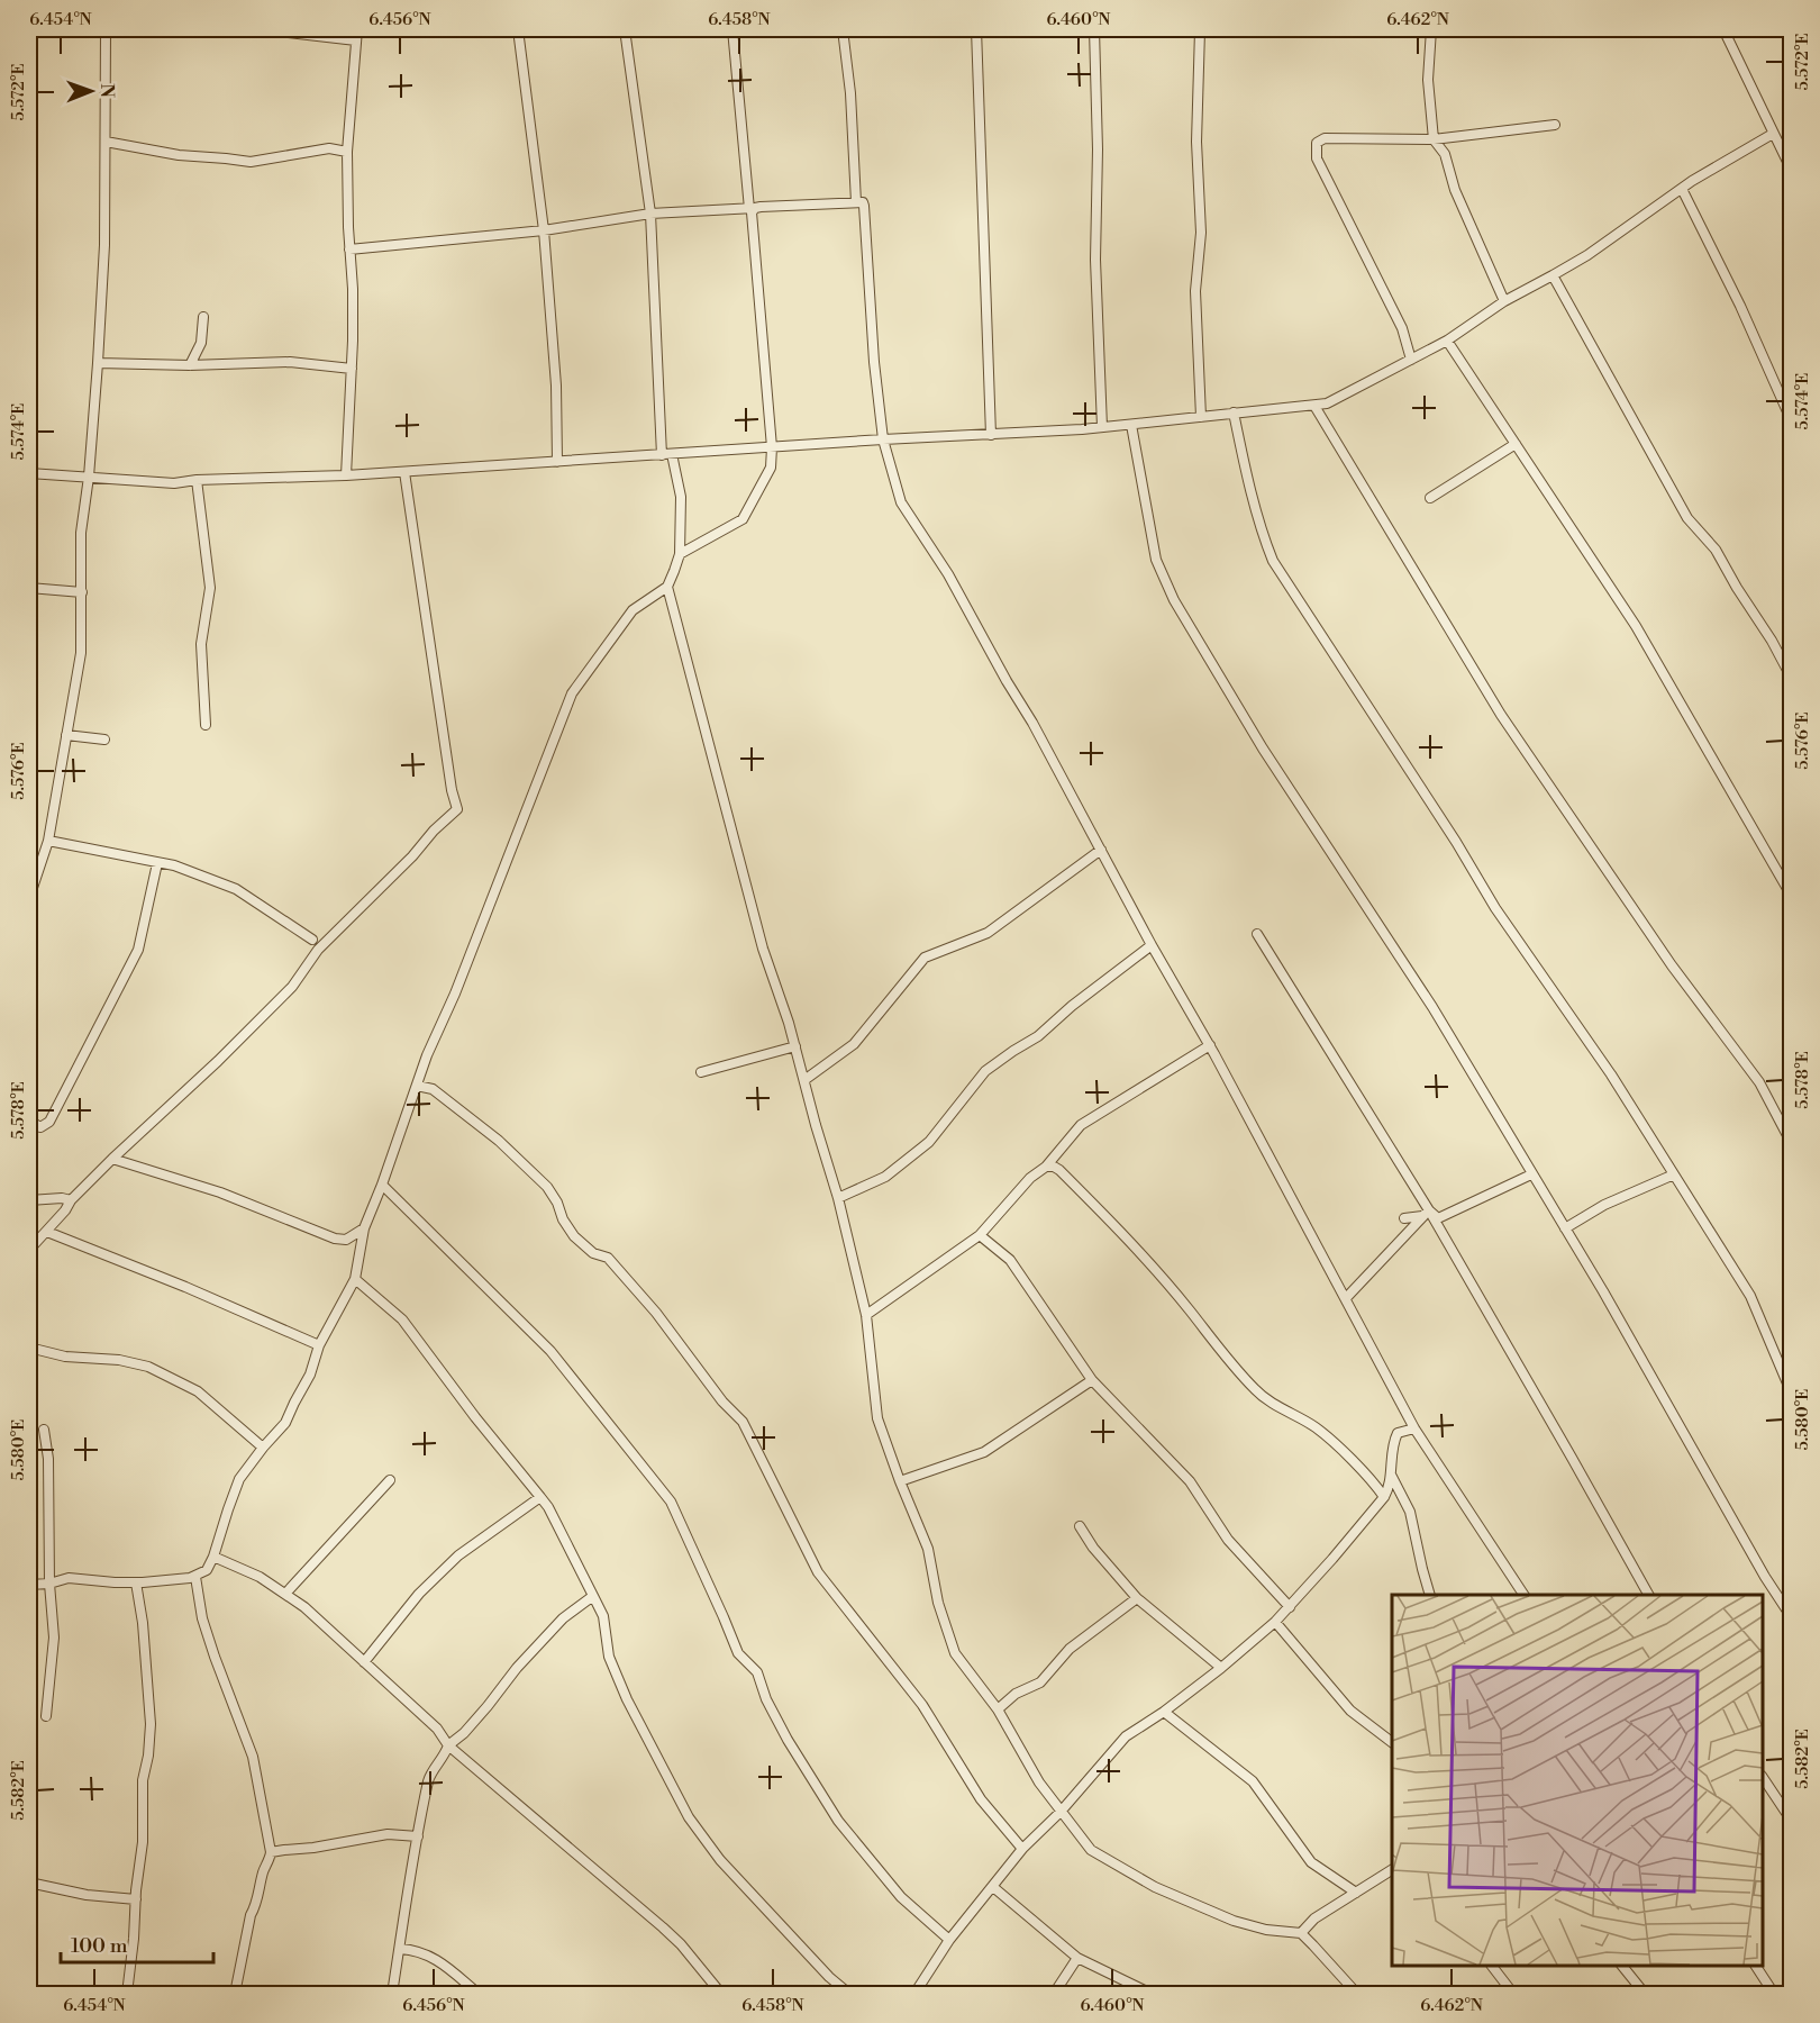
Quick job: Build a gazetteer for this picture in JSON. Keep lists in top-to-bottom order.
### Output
{
  "scale_bar": "100 m",
  "north": "right",
  "coordinates": [
    "6.454°N",
    "6.456°N",
    "6.458°N",
    "6.460°N",
    "6.462°N",
    "5.572°E",
    "5.574°E",
    "5.576°E",
    "5.578°E",
    "5.580°E",
    "5.582°E"
  ]
}
